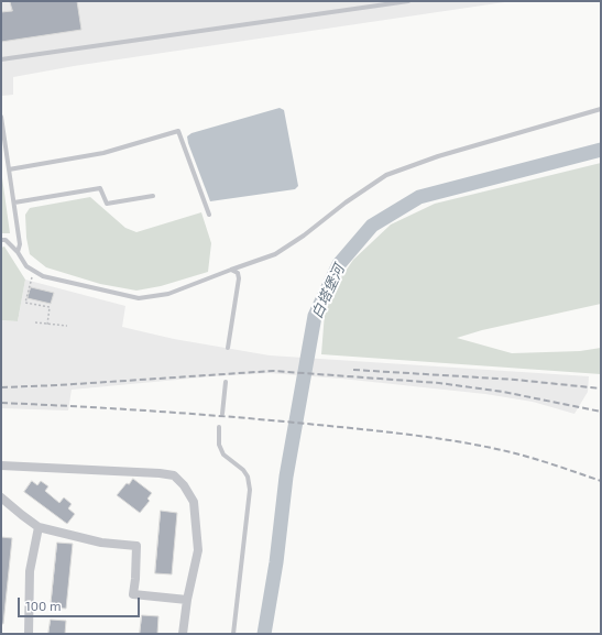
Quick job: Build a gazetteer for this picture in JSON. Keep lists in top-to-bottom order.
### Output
{
  "water": ["白塔堡河"],
  "scale_bar": "100 m"
}
